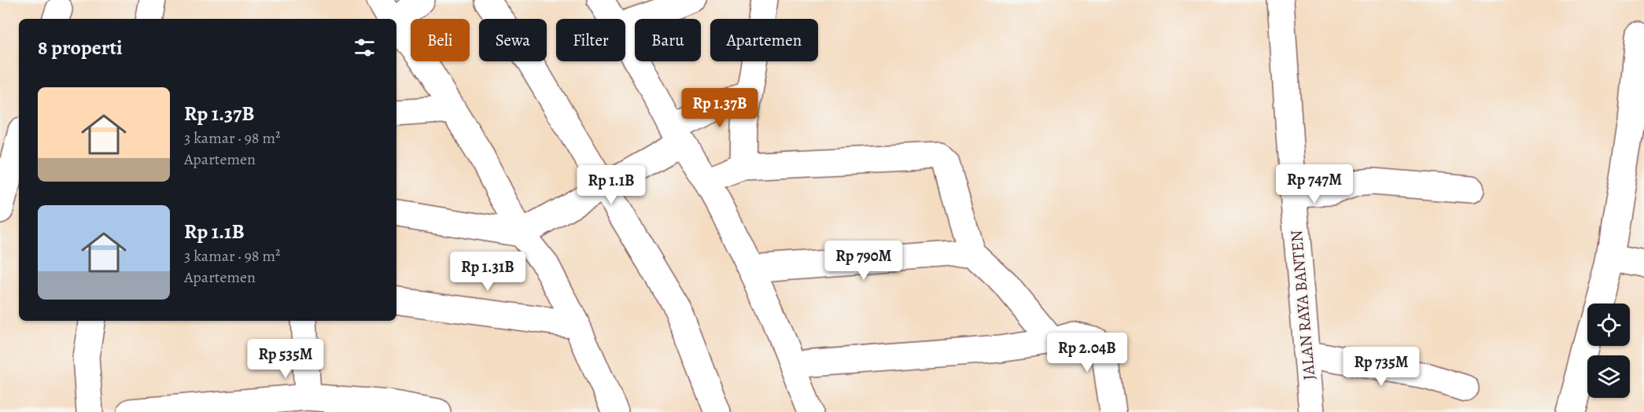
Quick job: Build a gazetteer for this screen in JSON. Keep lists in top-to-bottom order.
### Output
{
  "streets": {
    "street": ["JALAN RAYA BANTEN"]
  },
  "page": {
    "chip": [
      "Beli",
      "Sewa",
      "Filter",
      "Baru",
      "Apartemen"
    ],
    "heading": "8 properti",
    "list": [
      {
        "name": "Rp 1.37B",
        "note": "3 kamar · 98 m² · Apartemen"
      },
      {
        "name": "Rp 1.1B",
        "note": "3 kamar · 98 m² · Apartemen"
      }
    ],
    "price": [
      "Rp 1.37B",
      "Rp 747M",
      "Rp 1.1B",
      "Rp 790M",
      "Rp 1.31B",
      "Rp 2.04B",
      "Rp 535M",
      "Rp 735M"
    ]
  }
}
